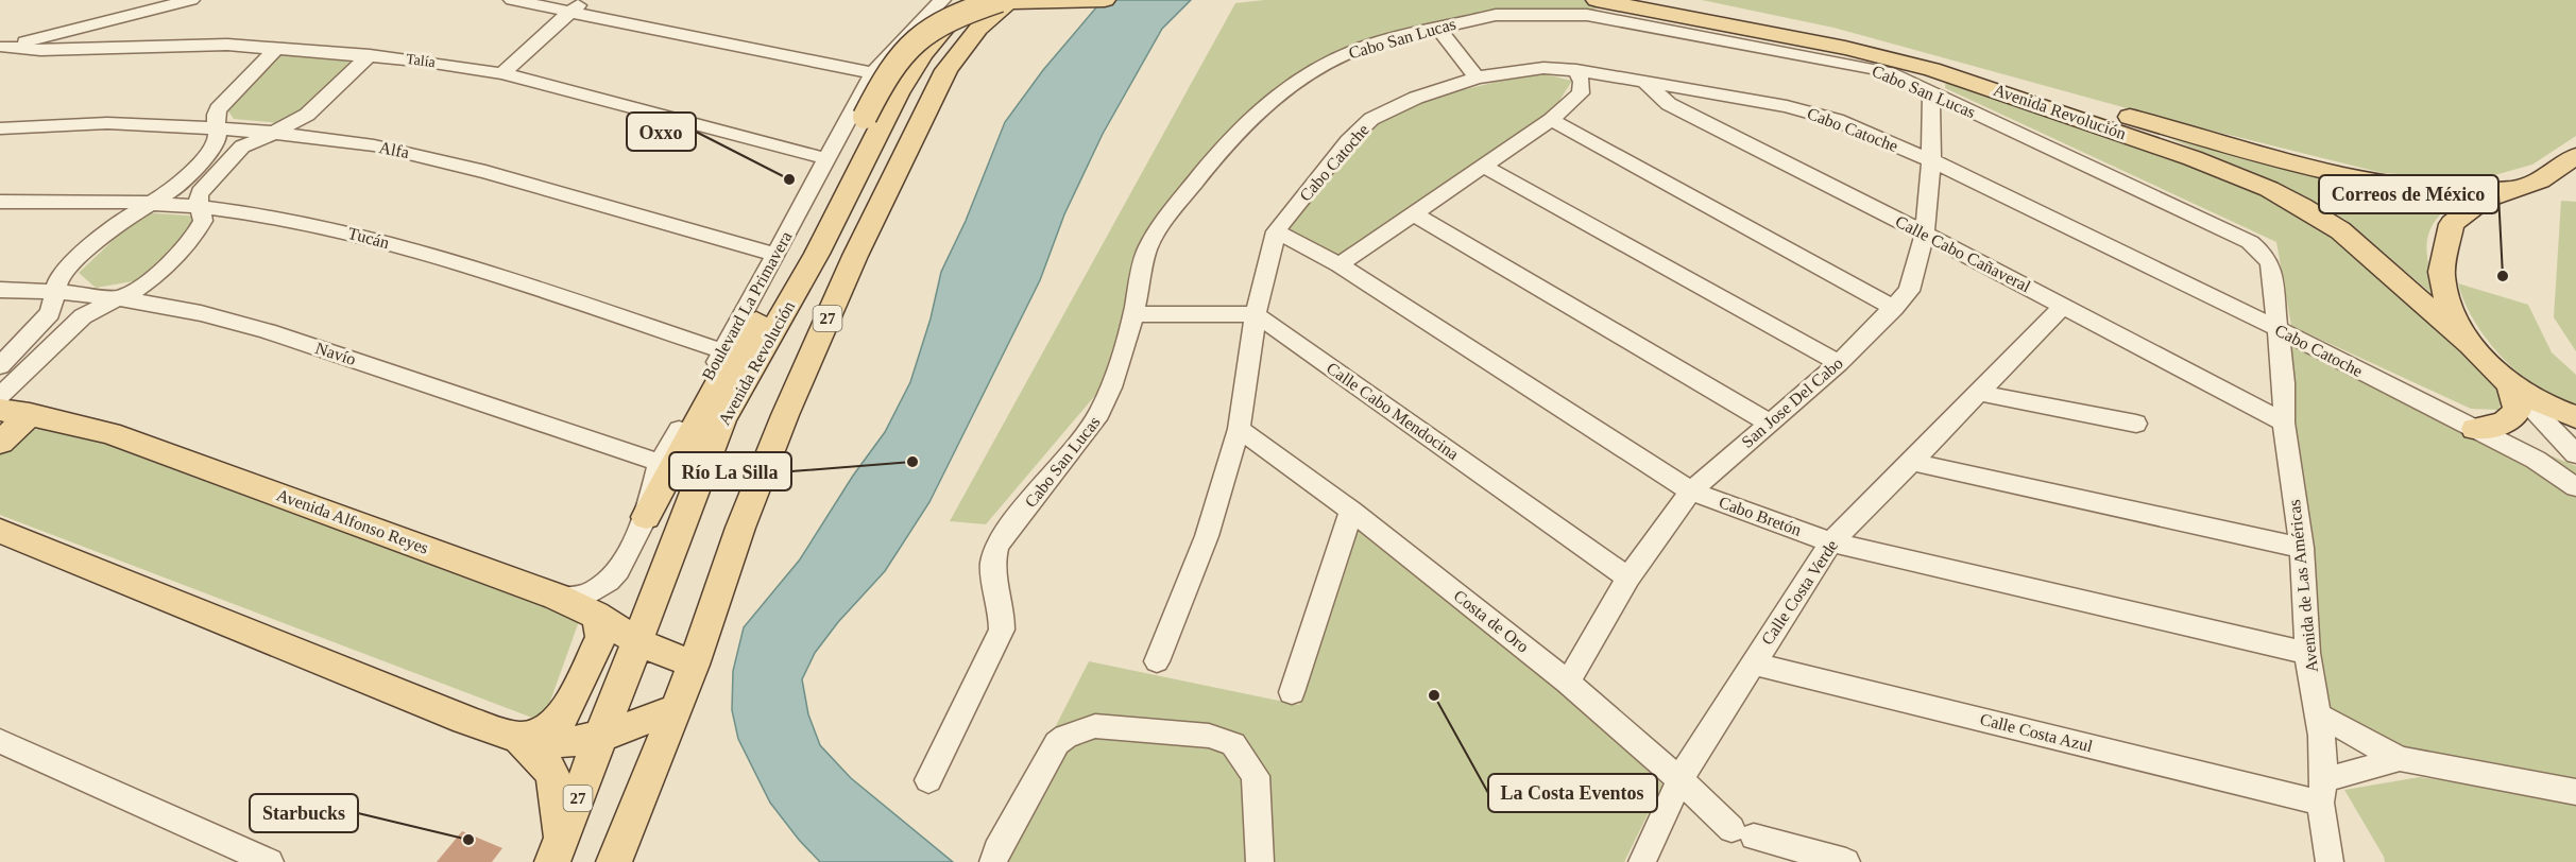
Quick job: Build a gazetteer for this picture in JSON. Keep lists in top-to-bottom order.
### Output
{
  "streets": {
    "main road": ["Avenida Revolución", "27", "Avenida Alfonso Reyes"],
    "street": [
      "Cabo San Lucas",
      "Talía",
      "Cabo Catoche",
      "Alfa",
      "Tucán",
      "Calle Cabo Cañaveral",
      "Boulevard La Primavera",
      "Navío",
      "San Jose Del Cabo",
      "Calle Cabo Mendocina",
      "Cabo Bretón",
      "Avenida de Las Américas",
      "Calle Costa Verde",
      "Costa de Oro",
      "Calle Costa Azul"
    ]
  },
  "crossings": [
    ["Cabo San Lucas", "San Jose Del Cabo"],
    ["Cabo San Lucas", "Avenida de Las Américas"],
    ["Talía", "Boulevard La Primavera"],
    ["Avenida Revolución", "Avenida Alfonso Reyes"],
    ["Cabo Catoche", "Calle Cabo Cañaveral"],
    ["Cabo Catoche", "San Jose Del Cabo"],
    ["Cabo Catoche", "Calle Cabo Mendocina"],
    ["Cabo Catoche", "Cabo Bretón"],
    ["Cabo Catoche", "Avenida de Las Américas"],
    ["Cabo Catoche", "Costa de Oro"],
    ["Alfa", "Boulevard La Primavera"],
    ["Tucán", "Boulevard La Primavera"],
    ["Calle Cabo Cañaveral", "San Jose Del Cabo"],
    ["Calle Cabo Cañaveral", "Avenida de Las Américas"],
    ["Calle Cabo Cañaveral", "Calle Costa Verde"],
    ["Boulevard La Primavera", "Navío"],
    ["Boulevard La Primavera", "Avenida Alfonso Reyes"],
    ["27", "Avenida Alfonso Reyes"],
    ["San Jose Del Cabo", "Calle Cabo Mendocina"],
    ["San Jose Del Cabo", "Cabo Bretón"],
    ["San Jose Del Cabo", "Costa de Oro"],
    ["Cabo Bretón", "Avenida de Las Américas"],
    ["Cabo Bretón", "Calle Costa Verde"],
    ["Avenida de Las Américas", "Calle Costa Azul"],
    ["Calle Costa Verde", "Costa de Oro"],
    ["Calle Costa Verde", "Calle Costa Azul"]
  ],
  "places": [
    "Oxxo",
    "Correos de México",
    "Río La Silla",
    "La Costa Eventos",
    "Starbucks"
  ]
}
